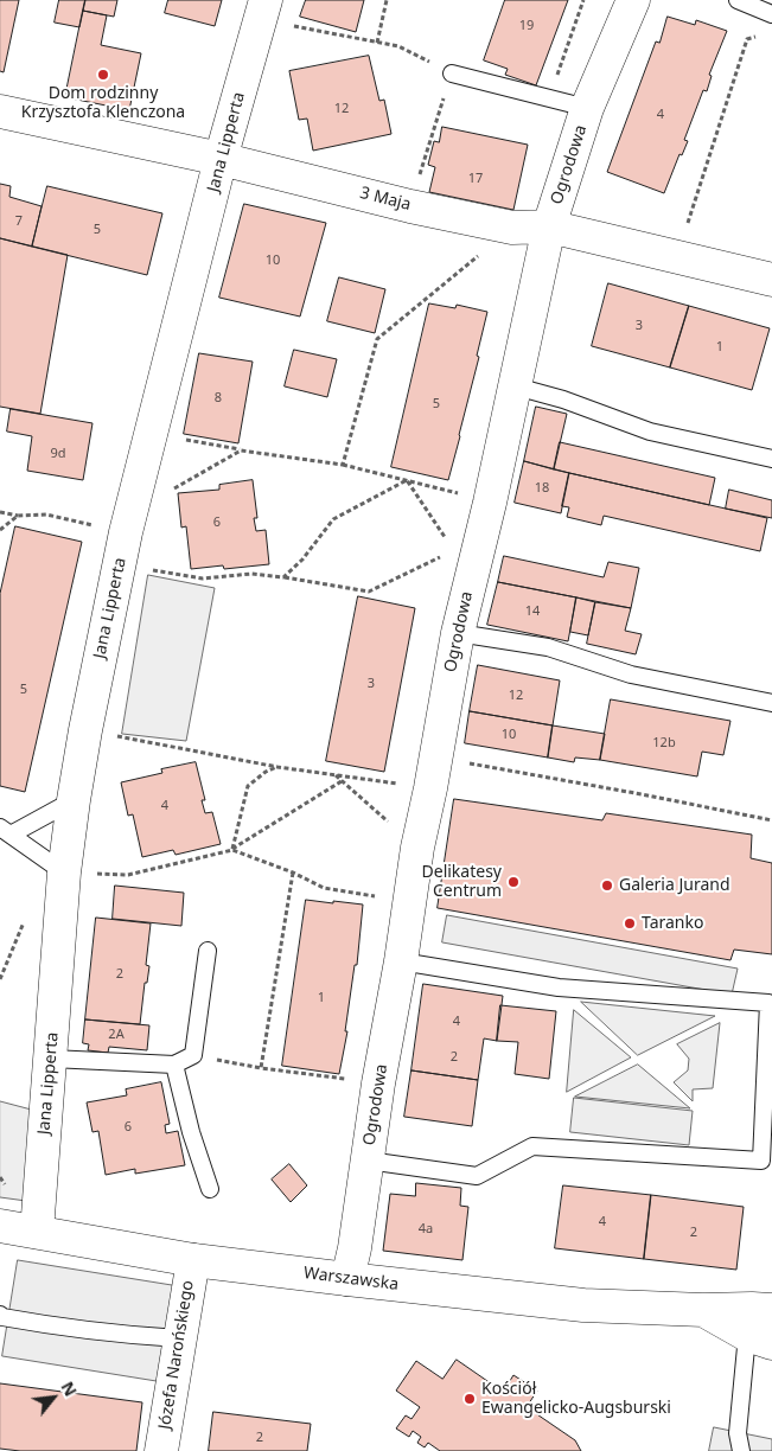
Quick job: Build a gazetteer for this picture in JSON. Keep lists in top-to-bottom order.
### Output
{
  "streets": {
    "street": [
      "Jana Lipperta",
      "Ogrodowa",
      "3 Maja",
      "Warszawska",
      "Józefa Narońskiego"
    ]
  },
  "crossings": [
    ["Jana Lipperta", "3 Maja"],
    ["Jana Lipperta", "Warszawska"],
    ["Ogrodowa", "3 Maja"],
    ["Ogrodowa", "Warszawska"],
    ["Warszawska", "Józefa Narońskiego"]
  ],
  "places": [
    "Dom rodzinny Krzysztofa Klenczona",
    "Delikatesy Centrum",
    "Galeria Jurand",
    "Taranko",
    "Kościół Ewangelicko-Augsburski"
  ],
  "house_numbers": [
    "19",
    "12",
    "4",
    "17",
    "7",
    "5",
    "10",
    "3",
    "1",
    "8",
    "5",
    "9d",
    "18",
    "6",
    "14",
    "3",
    "5",
    "12",
    "10",
    "12b",
    "4",
    "2",
    "1",
    "4",
    "2A",
    "2",
    "6",
    "4",
    "4a",
    "2",
    "2"
  ],
  "north": "top right"
}
